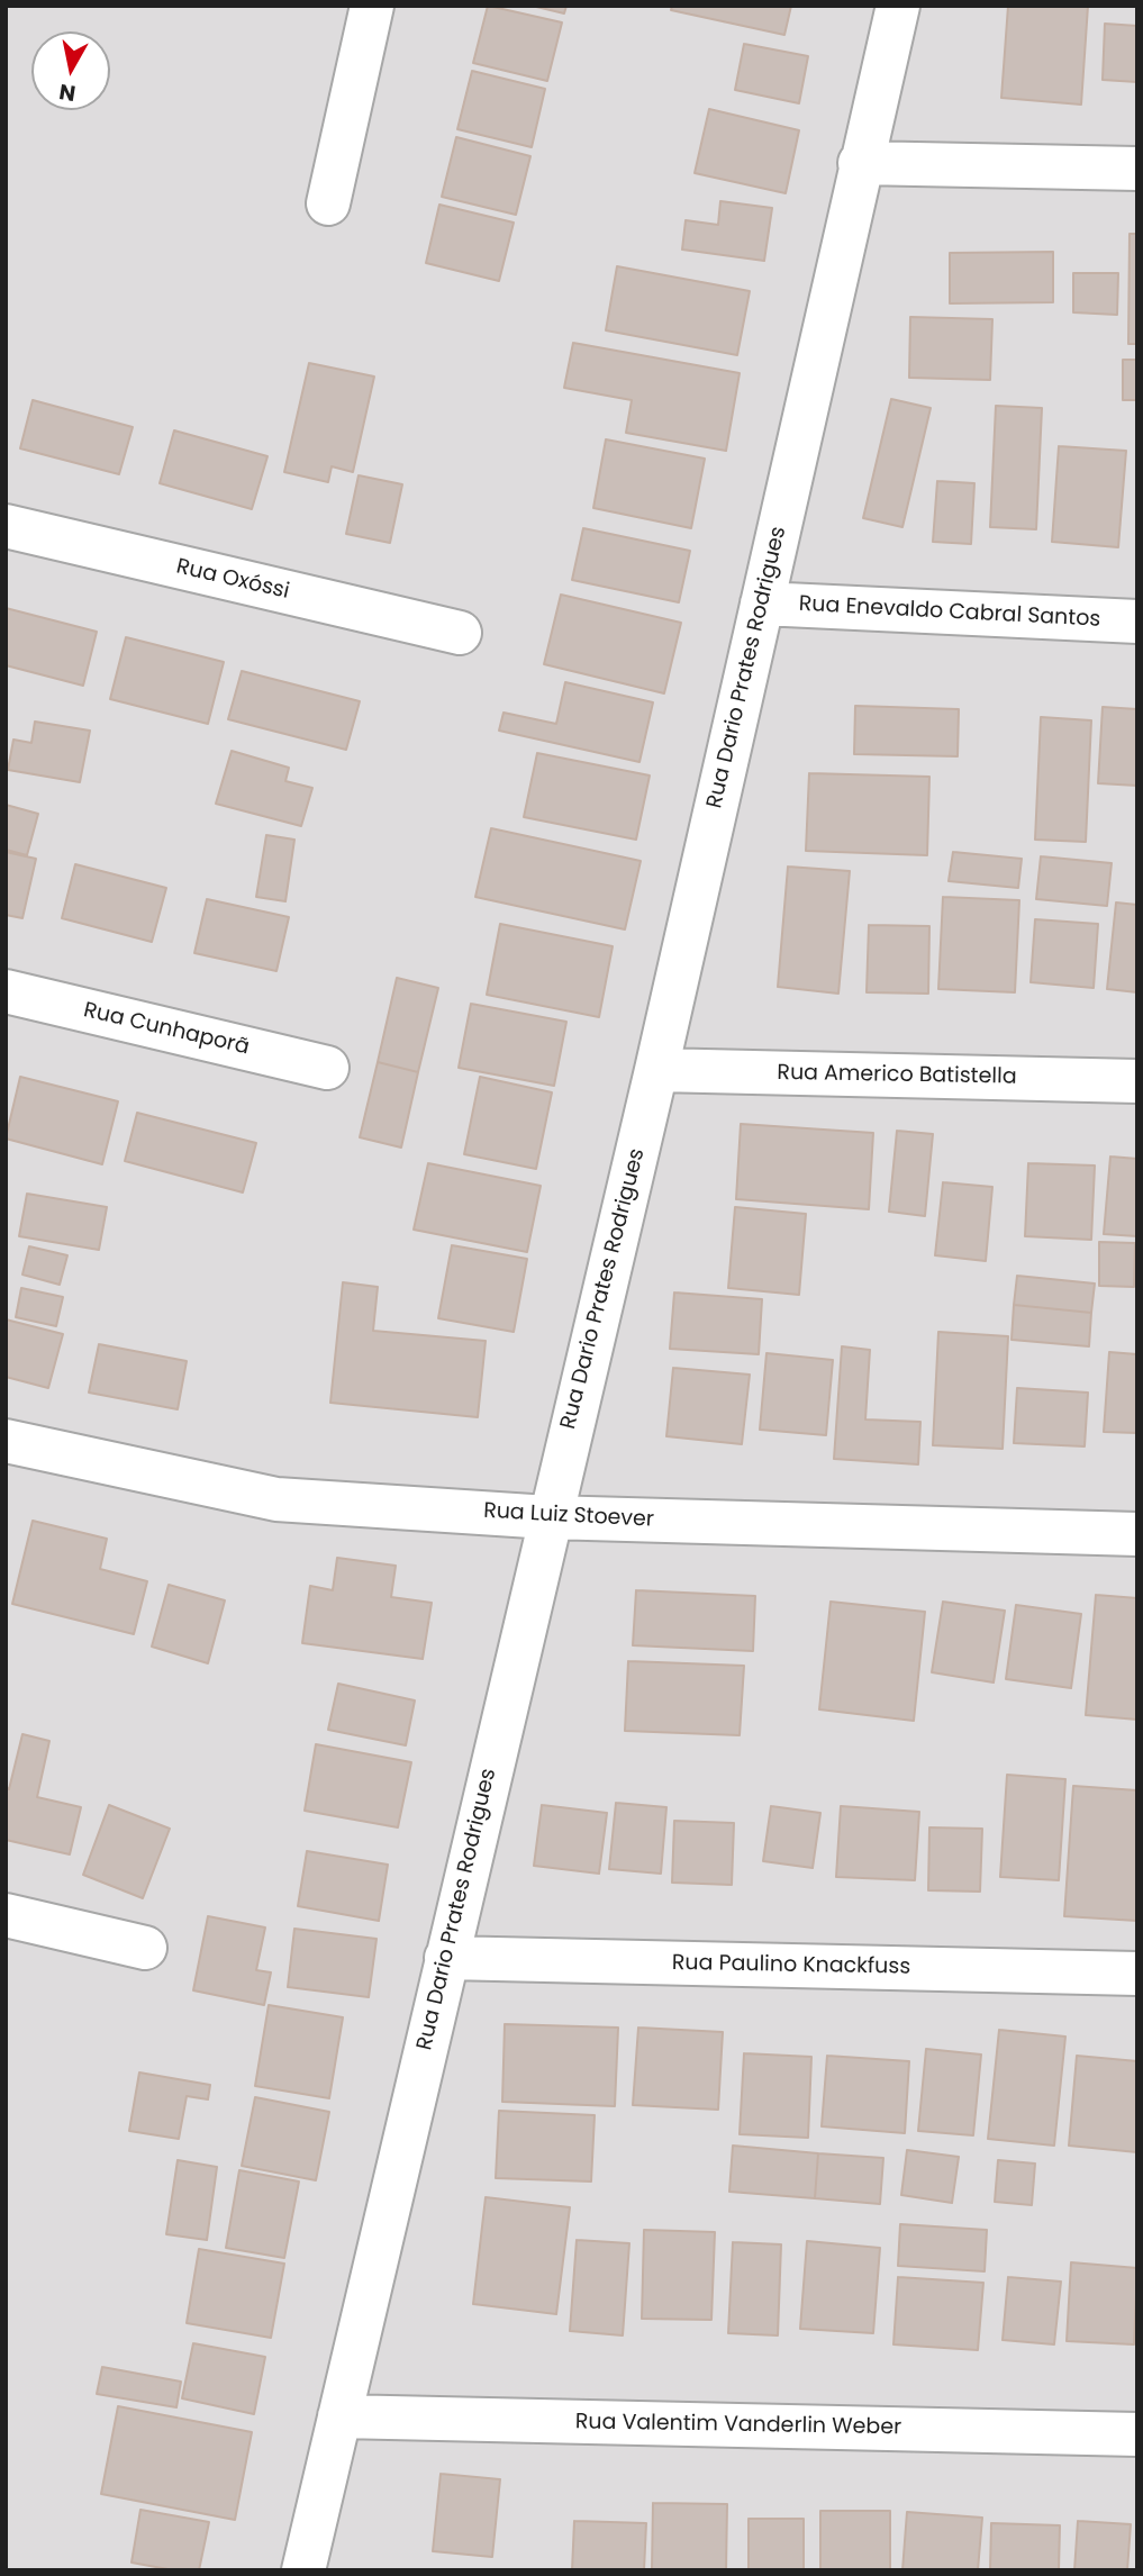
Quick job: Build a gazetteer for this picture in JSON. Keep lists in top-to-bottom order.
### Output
{
  "streets": {
    "street": [
      "Rua Oxóssi",
      "Rua Enevaldo Cabral Santos",
      "Rua Dario Prates Rodrigues",
      "Rua Cunhaporã",
      "Rua Americo Batistella",
      "Rua Luiz Stoever",
      "Rua Paulino Knackfuss",
      "Rua Valentim Vanderlin Weber"
    ]
  },
  "crossings": [
    ["Rua Enevaldo Cabral Santos", "Rua Dario Prates Rodrigues"],
    ["Rua Dario Prates Rodrigues", "Rua Americo Batistella"],
    ["Rua Dario Prates Rodrigues", "Rua Luiz Stoever"],
    ["Rua Dario Prates Rodrigues", "Rua Paulino Knackfuss"],
    ["Rua Dario Prates Rodrigues", "Rua Valentim Vanderlin Weber"]
  ],
  "north": "bottom"
}
